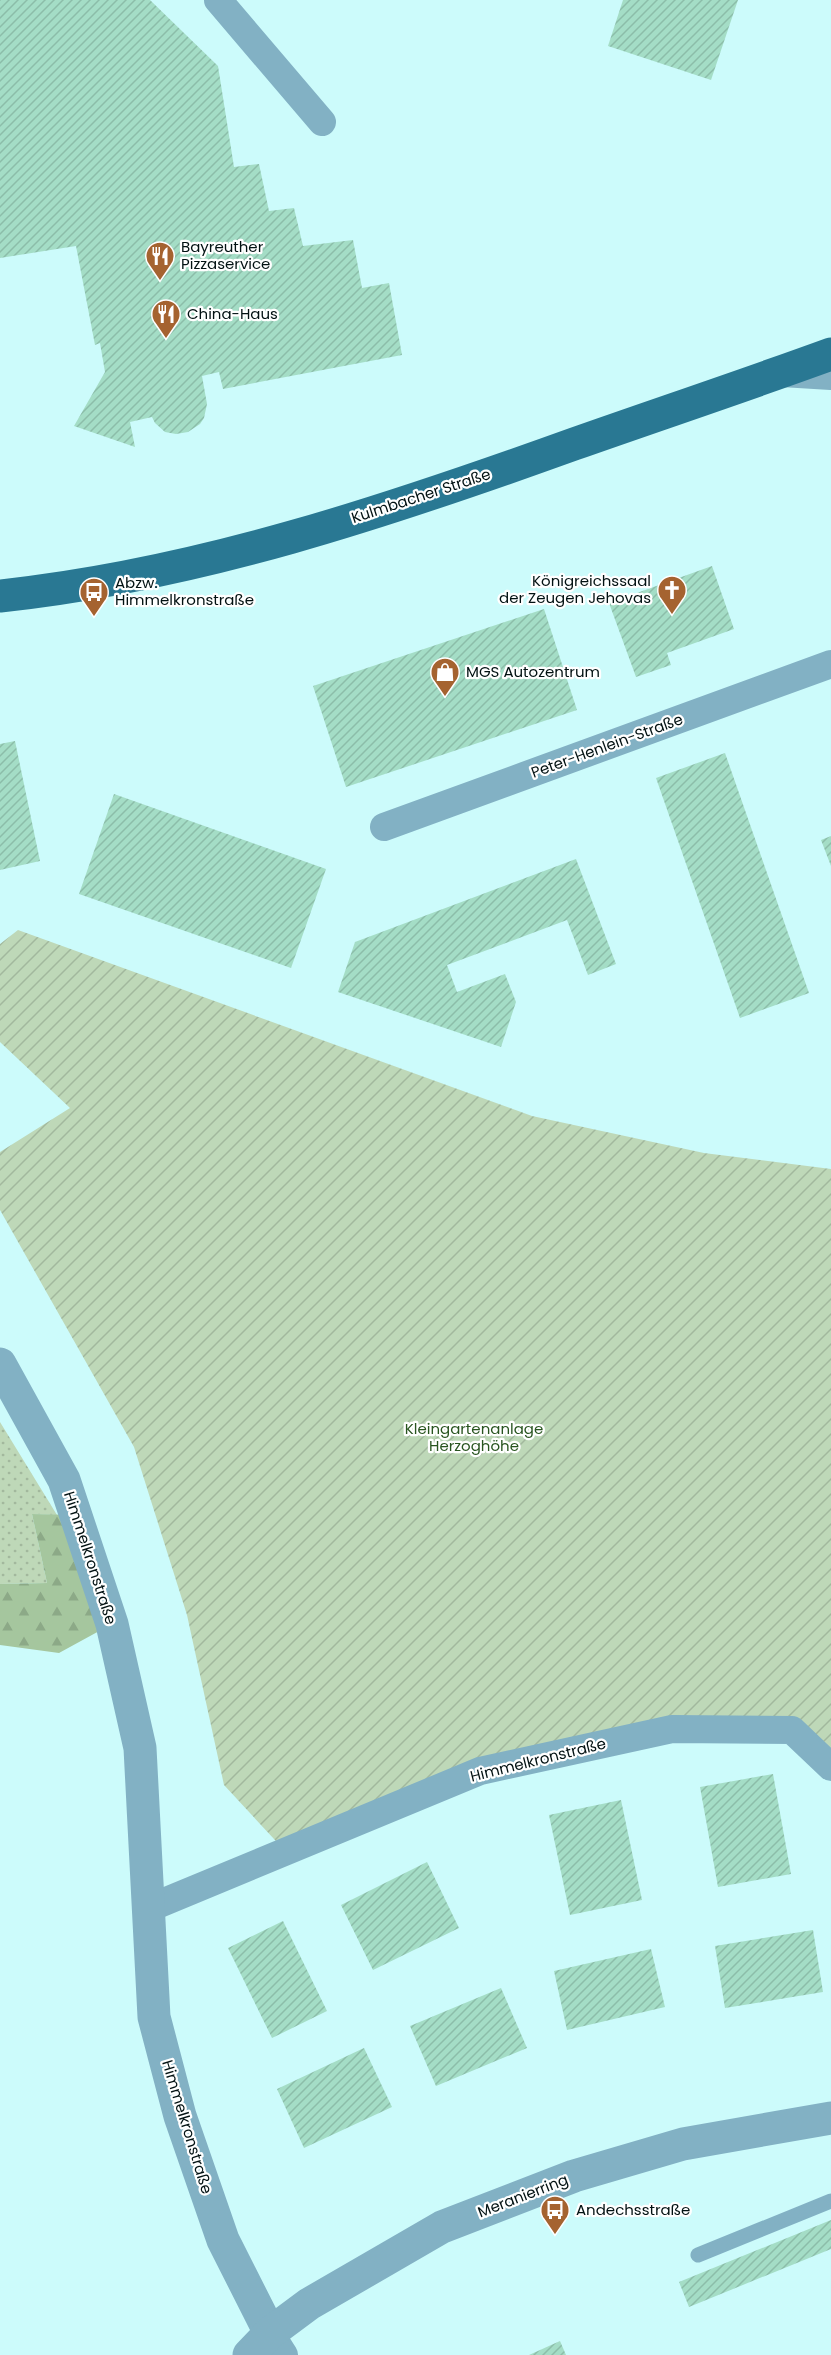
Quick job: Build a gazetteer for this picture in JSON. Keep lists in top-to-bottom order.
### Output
{
  "streets": {
    "main road": ["Kulmbacher Straße"],
    "street": ["Peter-Henlein-Straße", "Himmelkronstraße", "Meranierring"]
  },
  "crossings": [
    ["Himmelkronstraße", "Meranierring"]
  ],
  "parks": ["Kleingartenanlage Herzoghöhe"],
  "places": {
    "restaurant": ["Bayreuther Pizzaservice", "China-Haus"],
    "church": ["Königreichssaal der Zeugen Jehovas"],
    "bus stop": ["Abzw. Himmelkronstraße", "Andechsstraße"],
    "shop": ["MGS Autozentrum"]
  }
}
